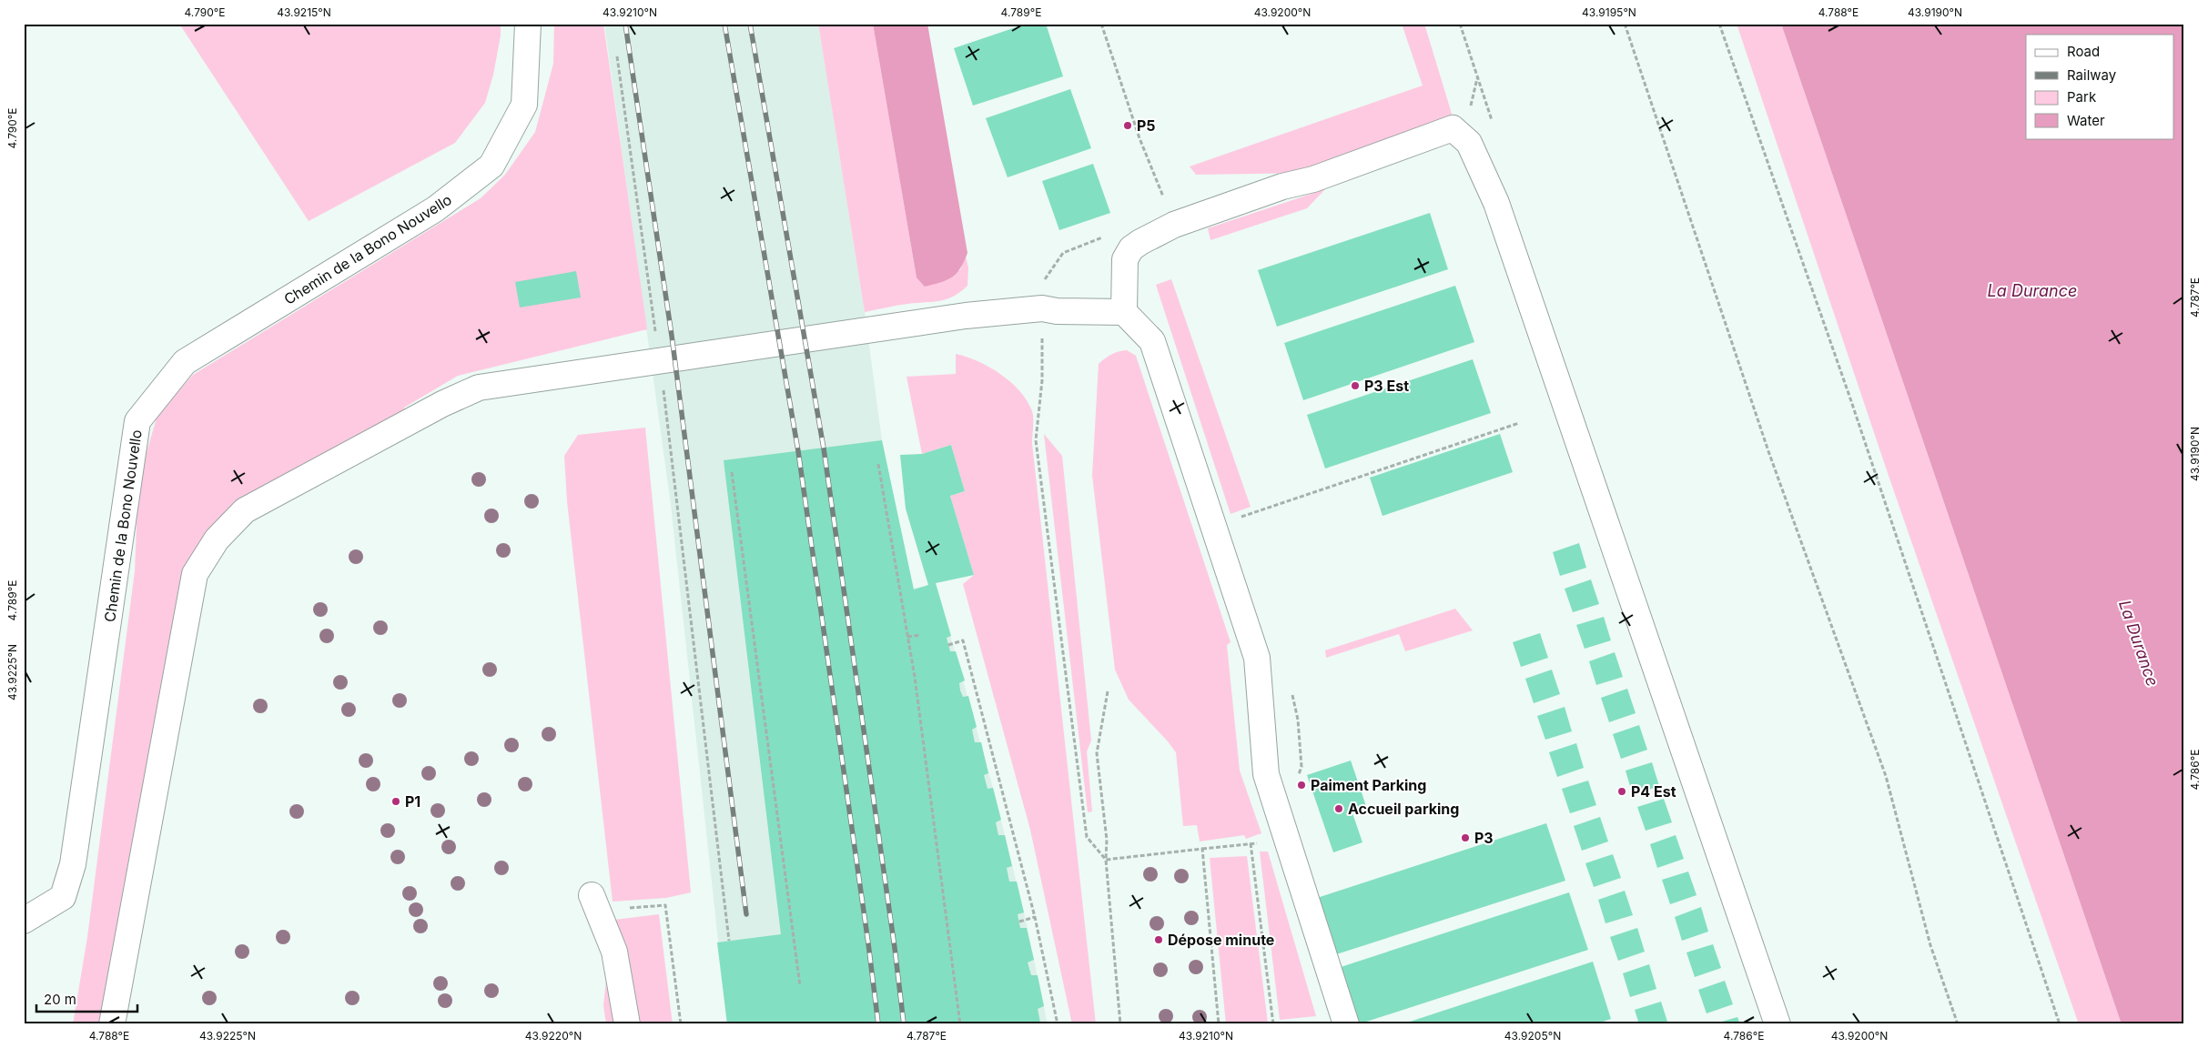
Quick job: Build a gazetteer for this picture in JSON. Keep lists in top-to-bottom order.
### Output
{
  "streets": {
    "street": ["Chemin de la Bono Nouvello"]
  },
  "water": ["La Durance"],
  "places": [
    "P5",
    "P3 Est",
    "Paiment Parking",
    "P4 Est",
    "P1",
    "Accueil parking",
    "P3",
    "Dépose minute"
  ],
  "legend": [
    "Road",
    "Railway",
    "Park",
    "Water"
  ],
  "scale_bar": "20 m",
  "coordinates": [
    "4.790°E",
    "43.9215°N",
    "43.9210°N",
    "4.789°E",
    "43.9200°N",
    "43.9195°N",
    "4.788°E",
    "43.9190°N",
    "4.787°E",
    "43.9225°N",
    "4.786°E",
    "43.9220°N",
    "43.9205°N"
  ]
}
